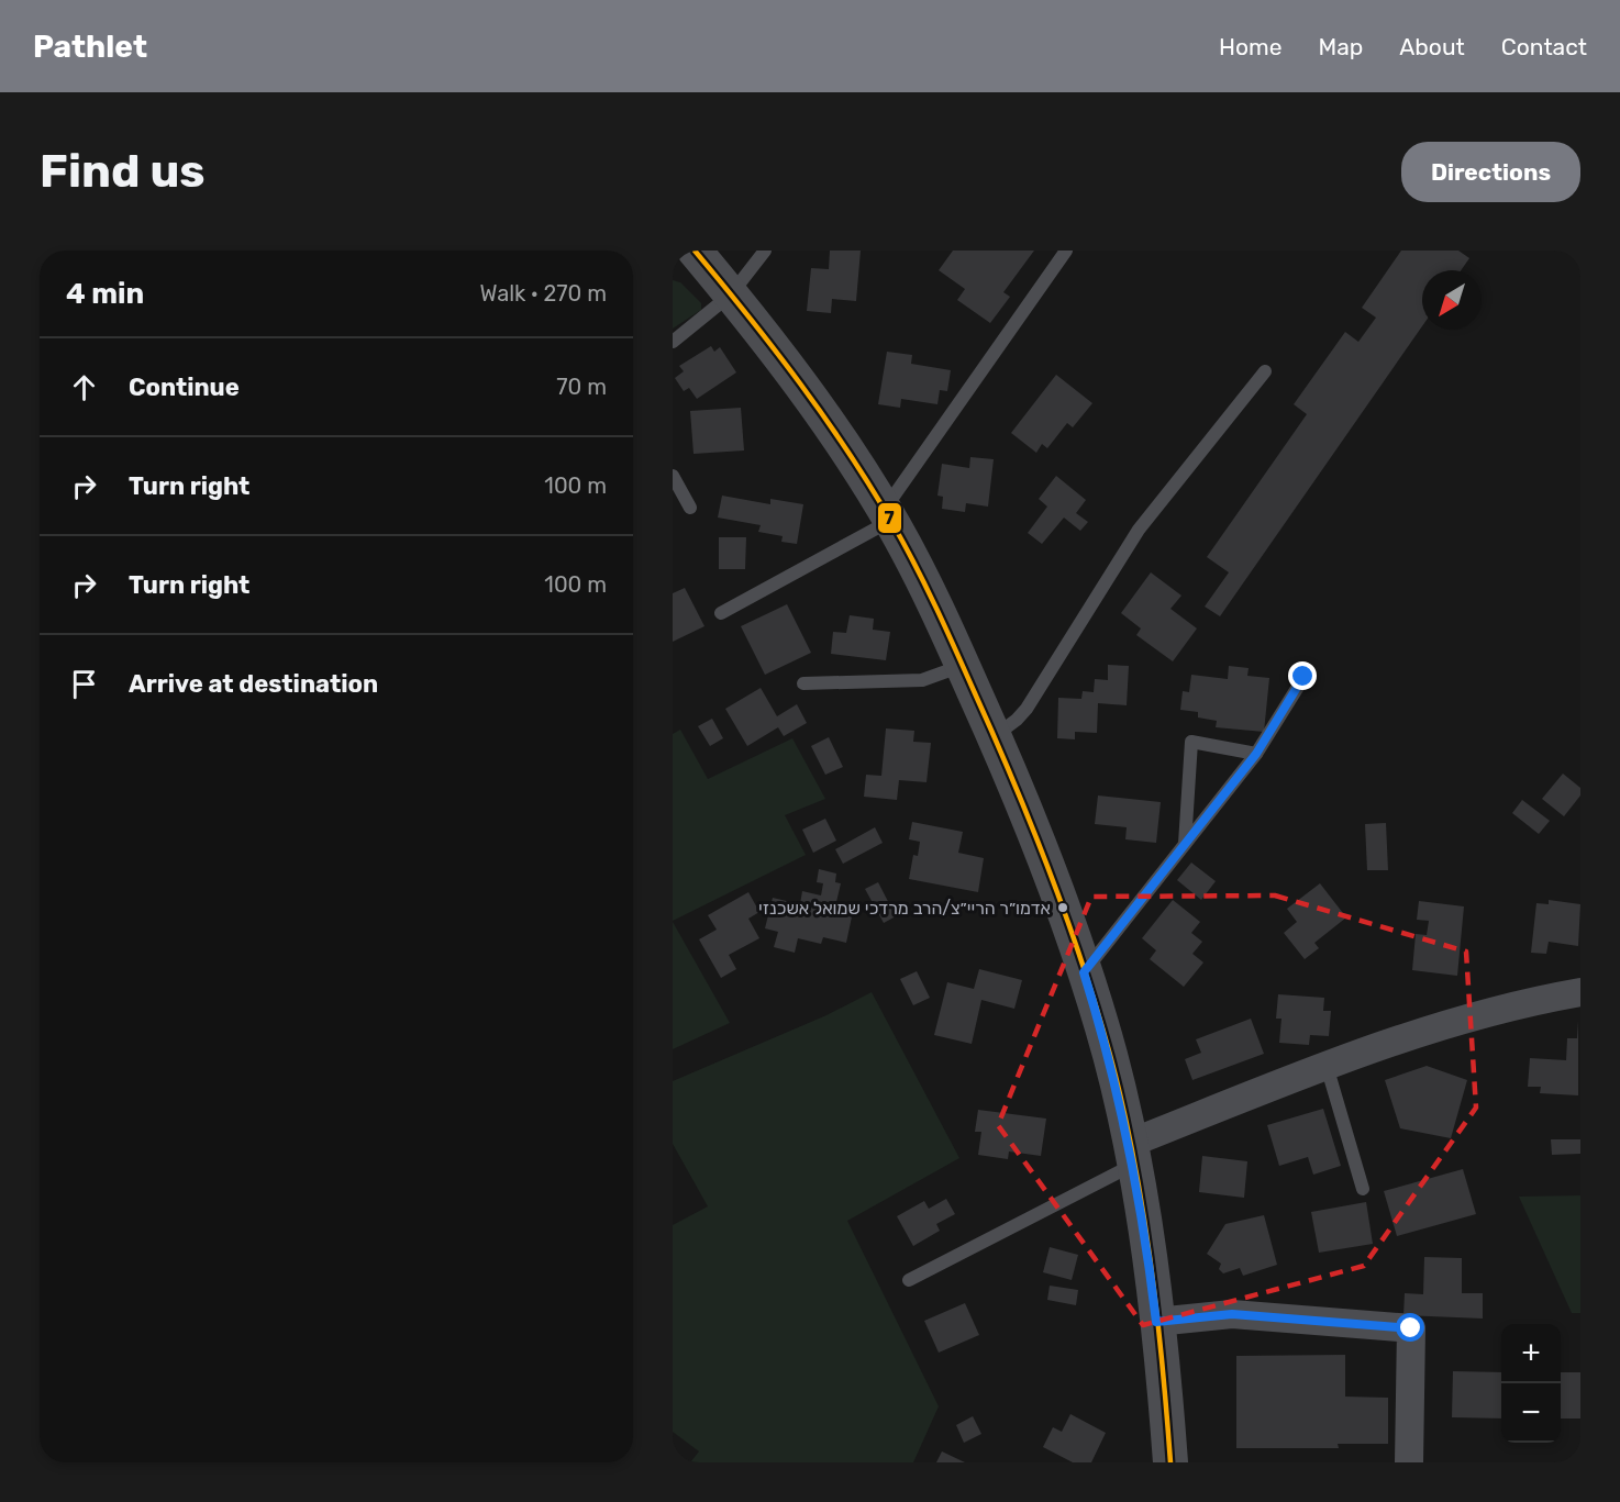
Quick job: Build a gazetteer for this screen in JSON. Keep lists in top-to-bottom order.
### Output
{
  "places": ["אדמו״ר הריי״צ/הרב מרדכי שמואל אשכנזי"],
  "lines": ["transit line 7"],
  "north": "bottom left",
  "page": {
    "header": "Pathlet",
    "nav": [
      "Home",
      "Map",
      "About",
      "Contact"
    ],
    "buttons": "Directions",
    "title": "Find us",
    "heading": ["4 min", "Walk · 270 m"],
    "list": [
      ["Continue", "70 m"],
      ["Turn right", "100 m"],
      ["Turn right", "100 m"],
      "Arrive at destination"
    ],
    "map_buttons": ["+", "−"]
  }
}
